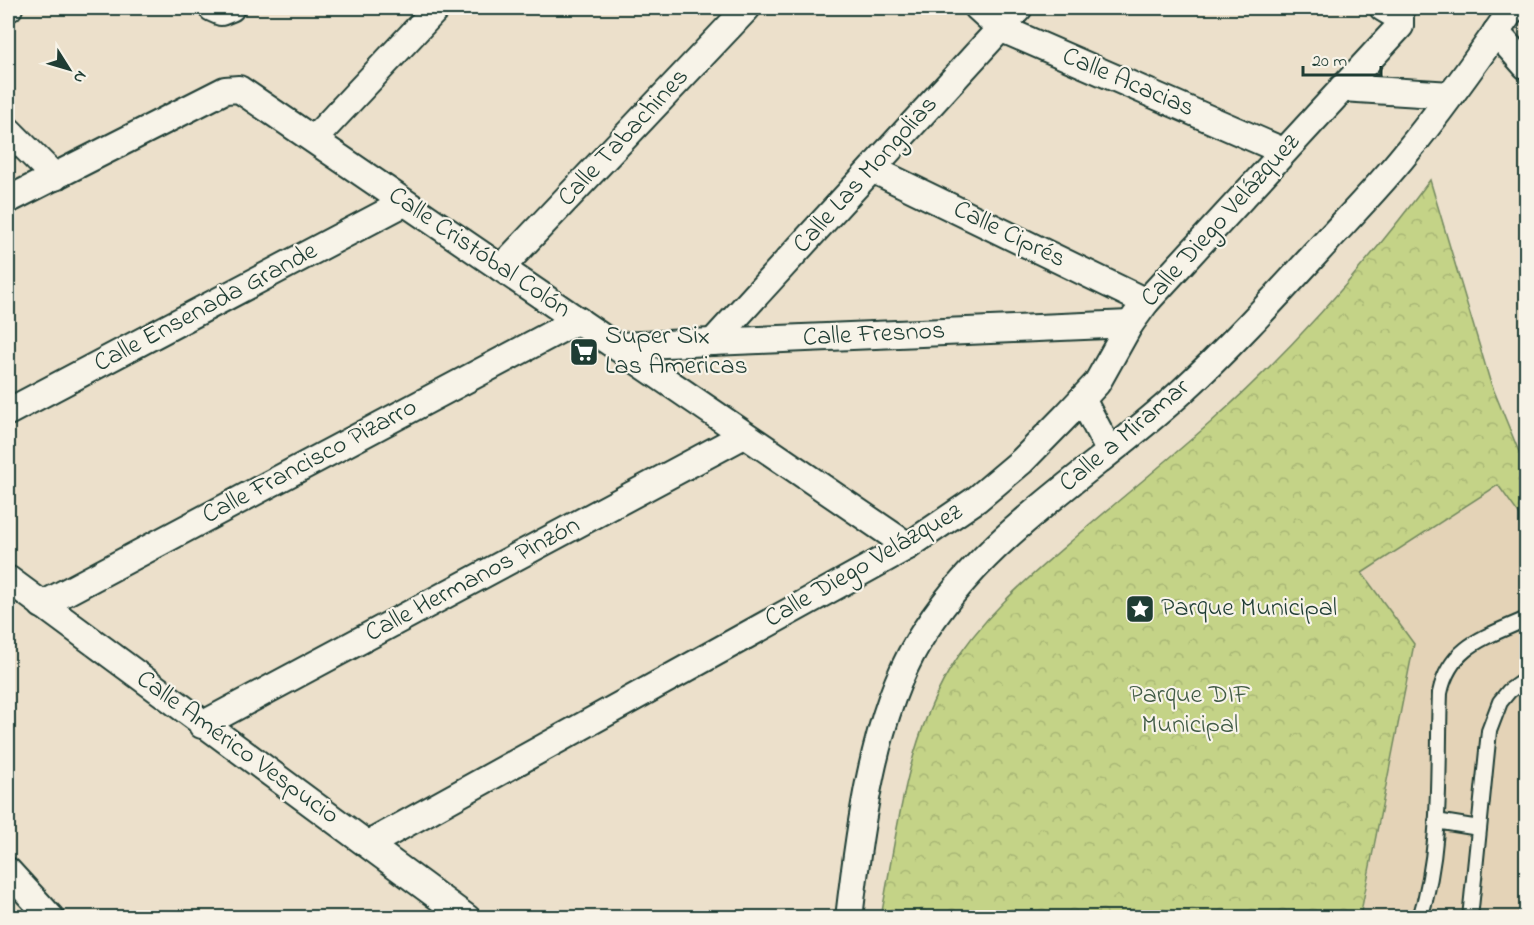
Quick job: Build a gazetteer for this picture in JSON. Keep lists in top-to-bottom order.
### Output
{
  "streets": {
    "street": [
      "Calle Acacias",
      "Calle Tabachines",
      "Calle Las Mongolias",
      "Calle Diego Velázquez",
      "Calle Ciprés",
      "Calle Cristóbal Colón",
      "Calle Ensenada Grande",
      "Calle Fresnos",
      "Calle a Miramar",
      "Calle Francisco Pizarro",
      "Calle Hermanos Pinzón",
      "Calle Américo Vespucio"
    ]
  },
  "crossings": [
    ["Calle Acacias", "Calle Las Mongolias"],
    ["Calle Acacias", "Calle Diego Velázquez"],
    ["Calle Tabachines", "Calle Cristóbal Colón"],
    ["Calle Las Mongolias", "Calle Ciprés"],
    ["Calle Las Mongolias", "Calle Fresnos"],
    ["Calle Diego Velázquez", "Calle Ciprés"],
    ["Calle Diego Velázquez", "Calle Cristóbal Colón"],
    ["Calle Diego Velázquez", "Calle Fresnos"],
    ["Calle Diego Velázquez", "Calle Américo Vespucio"],
    ["Calle Cristóbal Colón", "Calle Ensenada Grande"],
    ["Calle Cristóbal Colón", "Calle Fresnos"],
    ["Calle Cristóbal Colón", "Calle Francisco Pizarro"],
    ["Calle Cristóbal Colón", "Calle Hermanos Pinzón"],
    ["Calle Francisco Pizarro", "Calle Américo Vespucio"],
    ["Calle Hermanos Pinzón", "Calle Américo Vespucio"]
  ],
  "parks": ["Parque DIF Municipal"],
  "places": {
    "supermarket": ["Super Six Las Americas"],
    "place": ["Parque Municipal"]
  },
  "scale_bar": "20 m",
  "north": "bottom right"
}
